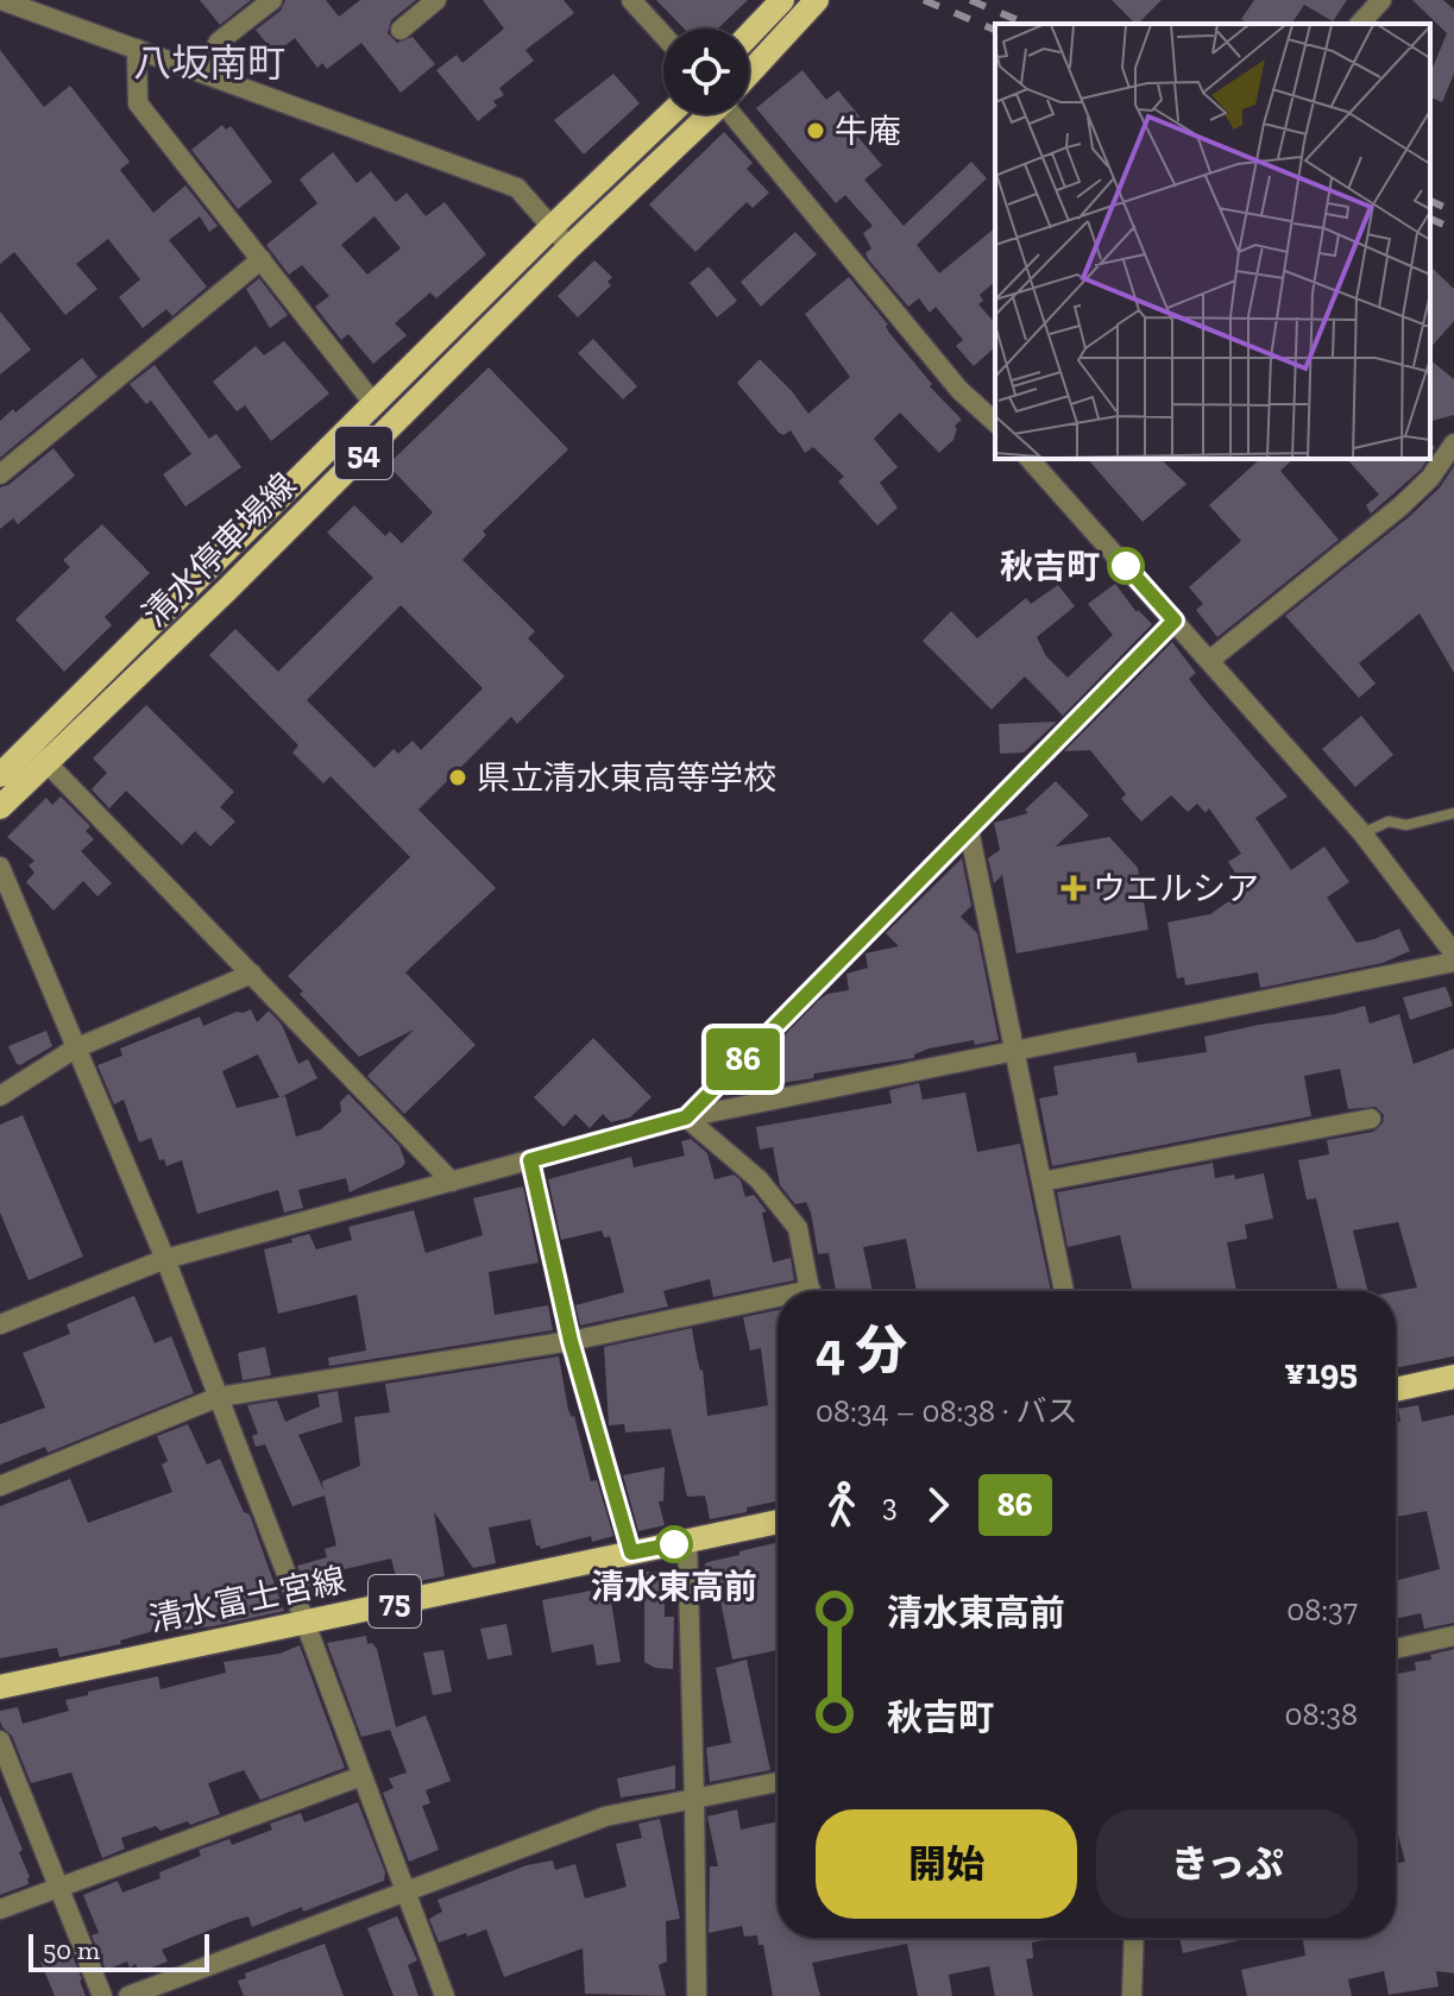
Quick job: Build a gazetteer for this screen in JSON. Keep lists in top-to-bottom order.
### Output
{
  "streets": {
    "main road": [
      "54",
      "清水停車場線",
      "清水富士宮線",
      "75"
    ]
  },
  "districts": ["八坂南町"],
  "places": {
    "other": [
      "牛庵",
      "秋吉町",
      "県立清水東高等学校",
      "清水東高前"
    ],
    "health": ["ウエルシア"]
  },
  "lines": ["bus line 86"],
  "scale_bar": "50 m",
  "page": {
    "on_map": "86",
    "heading": ["4 分", "08:34 – 08:38 · バス", "¥195"],
    "legs": ["3", "86"],
    "list": [
      {
        "name": "清水東高前",
        "value": "08:37"
      },
      {
        "name": "秋吉町",
        "value": "08:38"
      }
    ],
    "buttons": ["開始", "きっぷ"],
    "scale": "50 m"
  }
}
